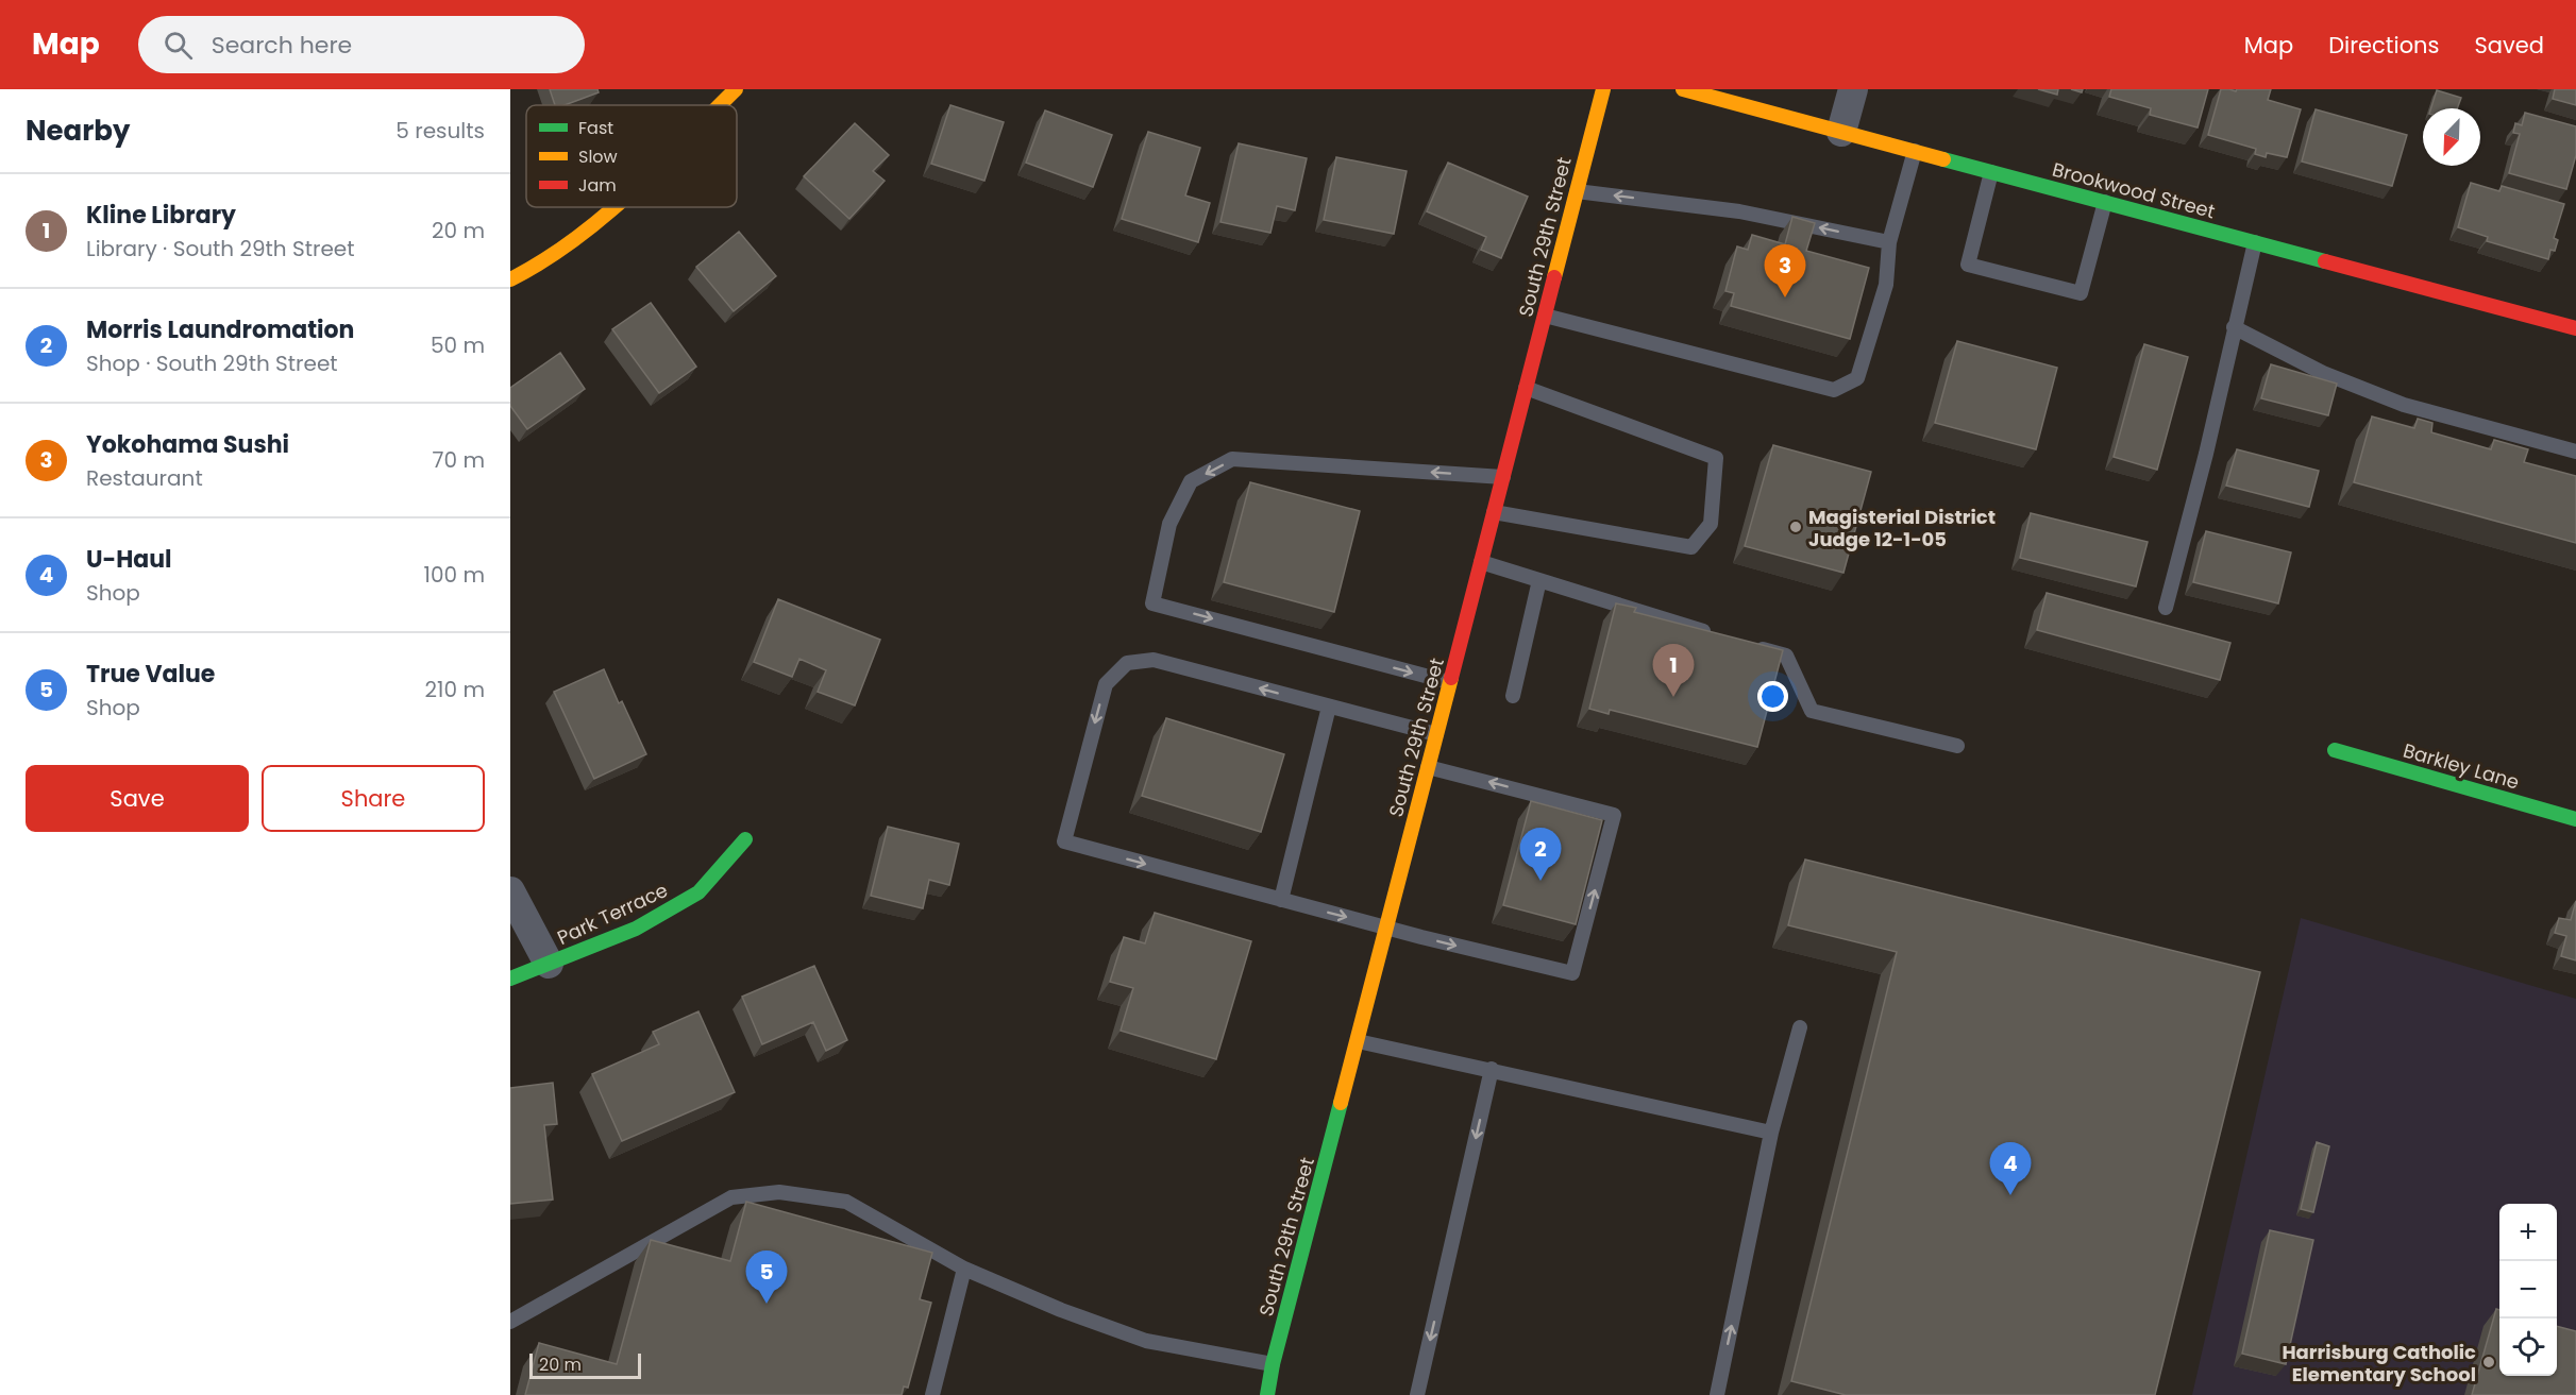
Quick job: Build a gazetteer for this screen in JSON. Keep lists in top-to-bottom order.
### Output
{
  "streets": {
    "street": [
      "Brookwood Street",
      "South 29th Street",
      "Barkley Lane",
      "Park Terrace"
    ]
  },
  "places": ["Magisterial District Judge 12-1-05", "Harrisburg Catholic Elementary School"],
  "legend": ["Fast", "Slow", "Jam"],
  "scale_bar": "20 m",
  "north": "bottom left",
  "page": {
    "header": "Map",
    "search": "Search here",
    "nav": ["Map", "Directions", "Saved"],
    "heading": ["Nearby", "5 results"],
    "list": [
      {
        "mark": "1",
        "name": "Kline Library",
        "note": "Library · South 29th Street",
        "value": "20 m"
      },
      {
        "mark": "2",
        "name": "Morris Laundromation",
        "note": "Shop · South 29th Street",
        "value": "50 m"
      },
      {
        "mark": "3",
        "name": "Yokohama Sushi",
        "note": "Restaurant",
        "value": "70 m"
      },
      {
        "mark": "4",
        "name": "U-Haul",
        "note": "Shop",
        "value": "100 m"
      },
      {
        "mark": "5",
        "name": "True Value",
        "note": "Shop",
        "value": "210 m"
      }
    ],
    "pins": [
      "3",
      "1",
      "2",
      "4",
      "5"
    ],
    "buttons": ["Save", "Share"],
    "map_buttons": ["+", "−"],
    "scale": "20 m"
  }
}
